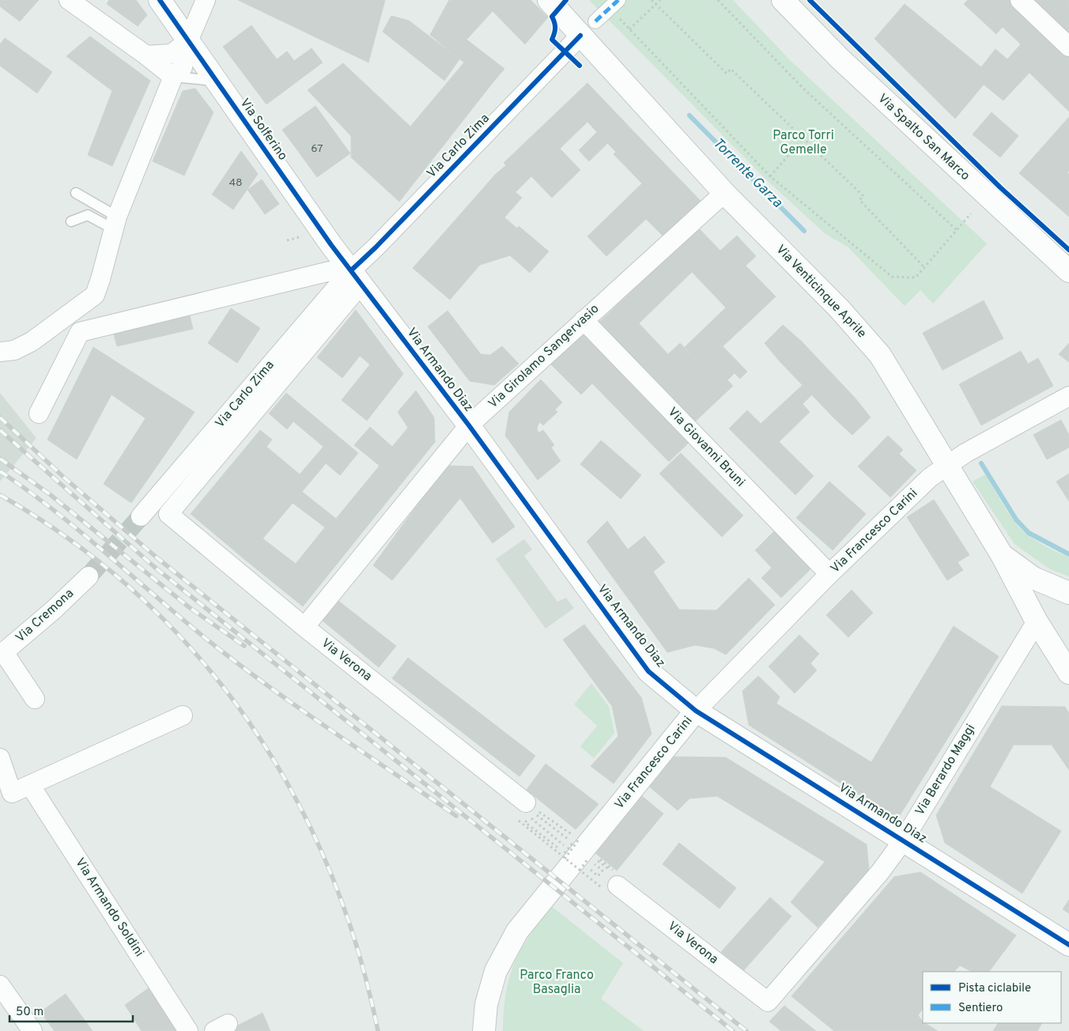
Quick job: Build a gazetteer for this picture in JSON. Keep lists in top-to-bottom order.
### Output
{
  "streets": {
    "street": [
      "Via Solferino",
      "Via Spalto San Marco",
      "Via Carlo Zima",
      "Via Venticinque Aprile",
      "Via Girolamo Sangervasio",
      "Via Armando Diaz",
      "Via Giovanni Bruni",
      "Via Francesco Carini",
      "Via Cremona",
      "Via Verona",
      "Via Berardo Maggi",
      "Via Armando Soldini"
    ]
  },
  "crossings": [
    ["Via Solferino", "Via Carlo Zima"],
    ["Via Solferino", "Via Armando Diaz"],
    ["Via Carlo Zima", "Via Venticinque Aprile"],
    ["Via Carlo Zima", "Via Armando Diaz"],
    ["Via Carlo Zima", "Via Verona"],
    ["Via Venticinque Aprile", "Via Girolamo Sangervasio"],
    ["Via Venticinque Aprile", "Via Francesco Carini"],
    ["Via Girolamo Sangervasio", "Via Armando Diaz"],
    ["Via Girolamo Sangervasio", "Via Giovanni Bruni"],
    ["Via Girolamo Sangervasio", "Via Verona"],
    ["Via Armando Diaz", "Via Francesco Carini"],
    ["Via Armando Diaz", "Via Berardo Maggi"],
    ["Via Giovanni Bruni", "Via Francesco Carini"],
    ["Via Verona", "Via Berardo Maggi"]
  ],
  "water": ["Torrente Garza"],
  "parks": ["Parco Torri Gemelle", "Parco Franco Basaglia"],
  "house_numbers": ["67", "48"],
  "legend": ["Pista ciclabile", "Sentiero"],
  "scale_bar": "50 m"
}
